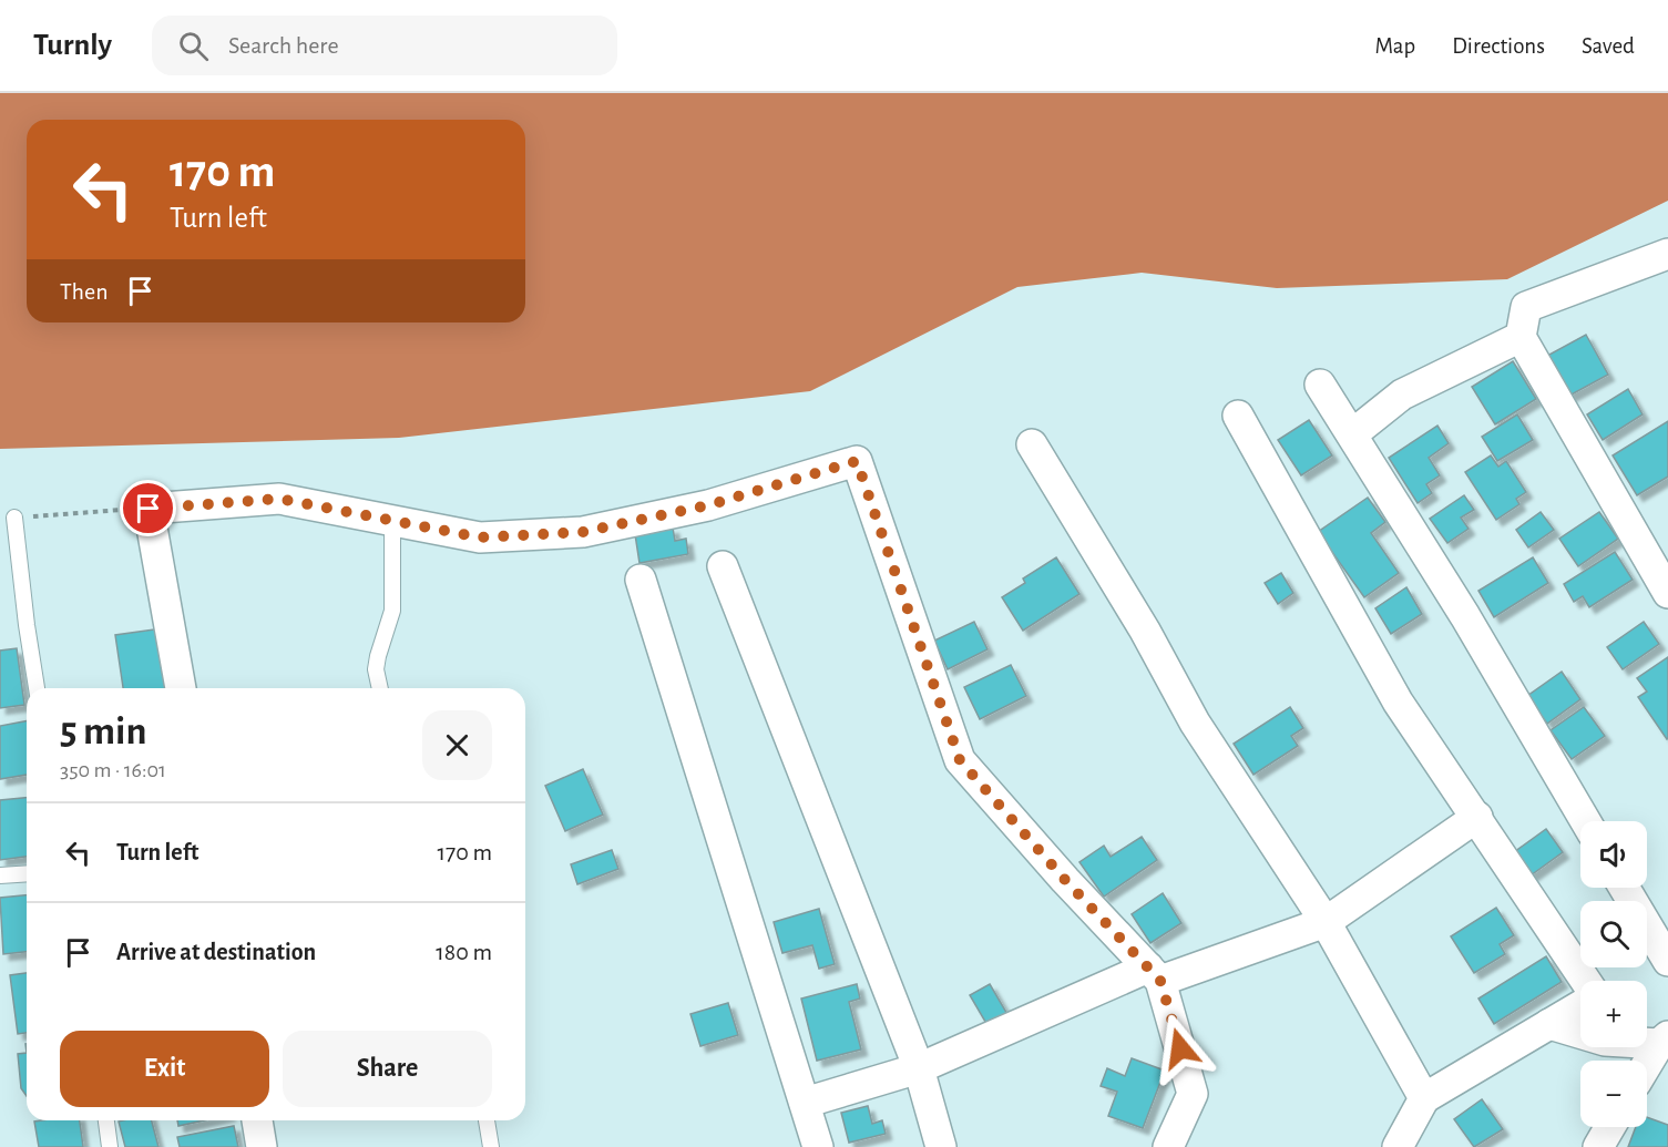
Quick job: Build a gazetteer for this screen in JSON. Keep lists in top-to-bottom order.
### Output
{
  "page": {
    "header": "Turnly",
    "search": "Search here",
    "nav": ["Map", "Directions", "Saved"],
    "turn": ["170 m", "Turn left"],
    "then": "Then",
    "heading": ["5 min", "350 m · 16:01"],
    "list": [
      {
        "name": "Turn left",
        "value": "170 m"
      },
      {
        "name": "Arrive at destination",
        "value": "180 m"
      }
    ],
    "map_buttons": ["+", "−"],
    "buttons": ["Exit", "Share"]
  }
}
